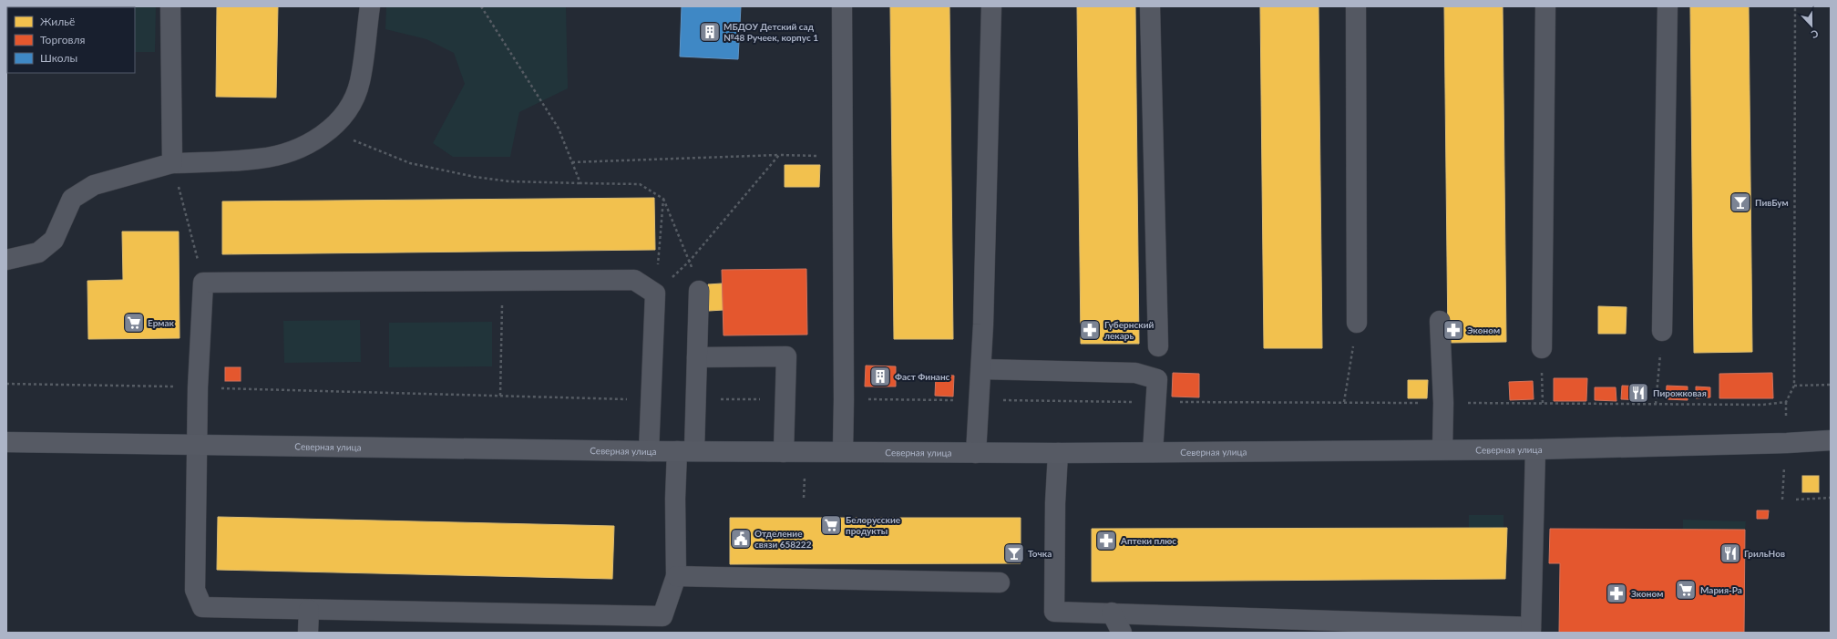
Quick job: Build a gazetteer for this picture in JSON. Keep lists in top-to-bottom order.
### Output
{
  "streets": {
    "main road": ["Северная улица"]
  },
  "places": {
    "building": ["МБДОУ Детский сад №48 Ручеек, корпус 1", "Фаст Финанс"],
    "bar": ["ПивБум", "Точка"],
    "supermarket": ["Ермак", "Белорусские продукты", "Мария-Ра"],
    "pharmacy": [
      "Губернский лекарь",
      "Эконом",
      "Аптеки плюс",
      "Зконом"
    ],
    "restaurant": ["Пирожковая", "ГрильНов"],
    "public building": ["Отделение связи 658222"]
  },
  "legend": ["Жильё", "Торговля", "Школы"],
  "north": "bottom"
}
